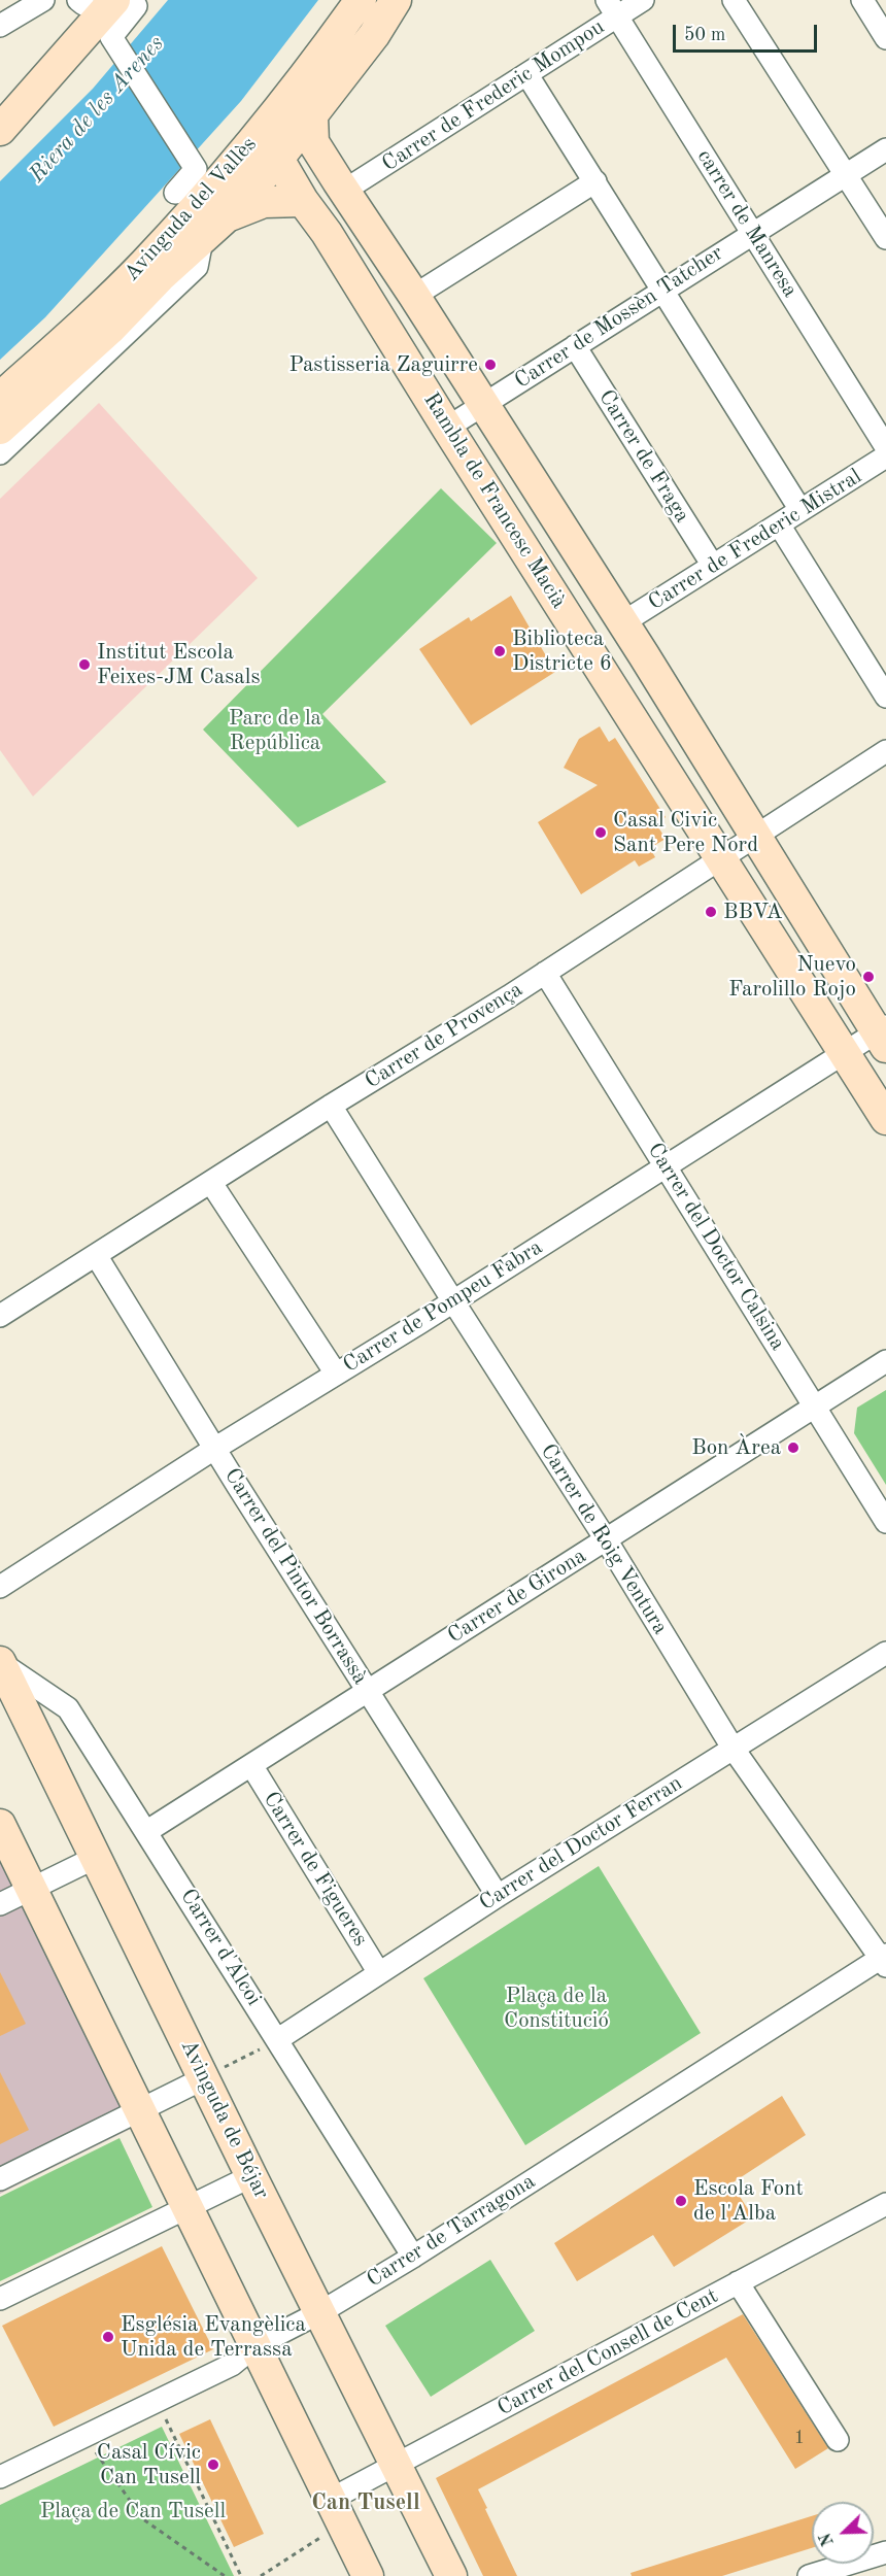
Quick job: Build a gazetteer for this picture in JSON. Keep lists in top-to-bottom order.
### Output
{
  "streets": {
    "main road": ["Avinguda del Vallès", "Rambla de Francesc Macià", "Avinguda de Béjar"],
    "street": [
      "Carrer de Frederic Mompou",
      "carrer de Manresa",
      "Carrer de Mossèn Tatcher",
      "Carrer de Fraga",
      "Carrer de Frederic Mistral",
      "Carrer de Provença",
      "Carrer del Doctor Calsina",
      "Carrer de Pompeu Fabra",
      "Carrer de Roig Ventura",
      "Carrer del Pintor Borrassà",
      "Carrer de Girona",
      "Carrer del Doctor Ferran",
      "Carrer de Figueres",
      "Carrer d'Alcoi",
      "Carrer de Tarragona",
      "Carrer del Consell de Cent"
    ]
  },
  "crossings": [
    ["Carrer de Frederic Mompou", "carrer de Manresa"],
    ["Carrer de Frederic Mompou", "Rambla de Francesc Macià"],
    ["Avinguda del Vallès", "Rambla de Francesc Macià"],
    ["carrer de Manresa", "Carrer de Mossèn Tatcher"],
    ["Carrer de Mossèn Tatcher", "Carrer de Fraga"],
    ["Carrer de Mossèn Tatcher", "Rambla de Francesc Macià"],
    ["Carrer de Fraga", "Carrer de Frederic Mistral"],
    ["Rambla de Francesc Macià", "Carrer de Frederic Mistral"],
    ["Rambla de Francesc Macià", "Carrer de Provença"],
    ["Rambla de Francesc Macià", "Carrer de Pompeu Fabra"],
    ["Carrer de Provença", "Carrer del Doctor Calsina"],
    ["Carrer de Provença", "Carrer de Roig Ventura"],
    ["Carrer de Provença", "Carrer del Pintor Borrassà"],
    ["Carrer del Doctor Calsina", "Carrer de Pompeu Fabra"],
    ["Carrer del Doctor Calsina", "Carrer de Girona"],
    ["Carrer de Pompeu Fabra", "Carrer de Roig Ventura"],
    ["Carrer de Pompeu Fabra", "Carrer del Pintor Borrassà"],
    ["Carrer de Roig Ventura", "Carrer de Girona"],
    ["Carrer de Roig Ventura", "Carrer del Doctor Ferran"],
    ["Carrer de Roig Ventura", "Carrer de Tarragona"],
    ["Carrer del Pintor Borrassà", "Carrer de Girona"],
    ["Carrer del Pintor Borrassà", "Carrer del Doctor Ferran"],
    ["Carrer de Girona", "Carrer de Figueres"],
    ["Carrer de Girona", "Carrer d'Alcoi"],
    ["Carrer del Doctor Ferran", "Carrer de Figueres"],
    ["Carrer del Doctor Ferran", "Carrer d'Alcoi"],
    ["Carrer d'Alcoi", "Avinguda de Béjar"],
    ["Carrer d'Alcoi", "Carrer de Tarragona"],
    ["Avinguda de Béjar", "Carrer de Tarragona"],
    ["Avinguda de Béjar", "Carrer del Consell de Cent"]
  ],
  "districts": ["Can Tusell"],
  "water": ["Riera de les Arenes"],
  "parks": ["Parc de la República", "Plaça de la Constitució", "Plaça de Can Tusell"],
  "places": [
    "Pastisseria Zaguirre",
    "Biblioteca Districte 6",
    "Institut Escola Feixes-JM Casals",
    "Casal Civic Sant Pere Nord",
    "BBVA",
    "Nuevo Farolillo Rojo",
    "Bon Àrea",
    "Escola Font de l'Alba",
    "Església Evangèlica Unida de Terrassa",
    "Casal Cívic Can Tusell"
  ],
  "house_numbers": ["1"],
  "scale_bar": "50 m",
  "north": "bottom left"
}
